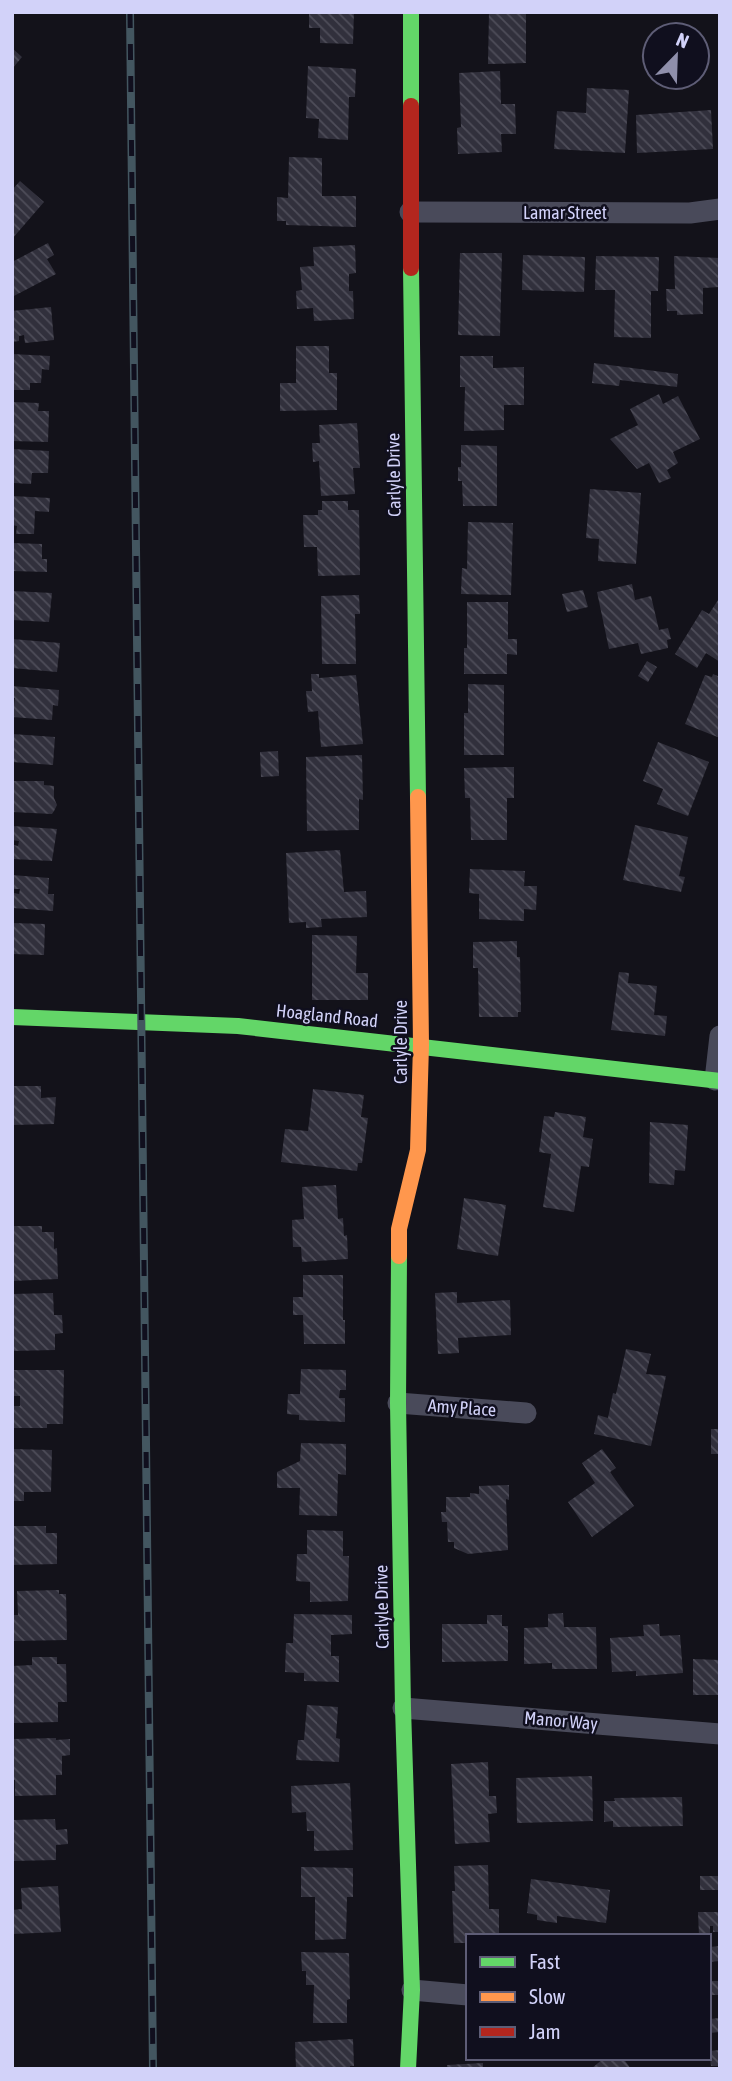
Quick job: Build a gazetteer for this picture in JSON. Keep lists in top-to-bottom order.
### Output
{
  "streets": {
    "street": [
      "Lamar Street",
      "Carlyle Drive",
      "Hoagland Road",
      "Amy Place",
      "Manor Way"
    ]
  },
  "crossings": [
    ["Lamar Street", "Carlyle Drive"],
    ["Carlyle Drive", "Hoagland Road"],
    ["Carlyle Drive", "Amy Place"],
    ["Carlyle Drive", "Manor Way"]
  ],
  "legend": ["Fast", "Slow", "Jam"],
  "north": "top right"
}
